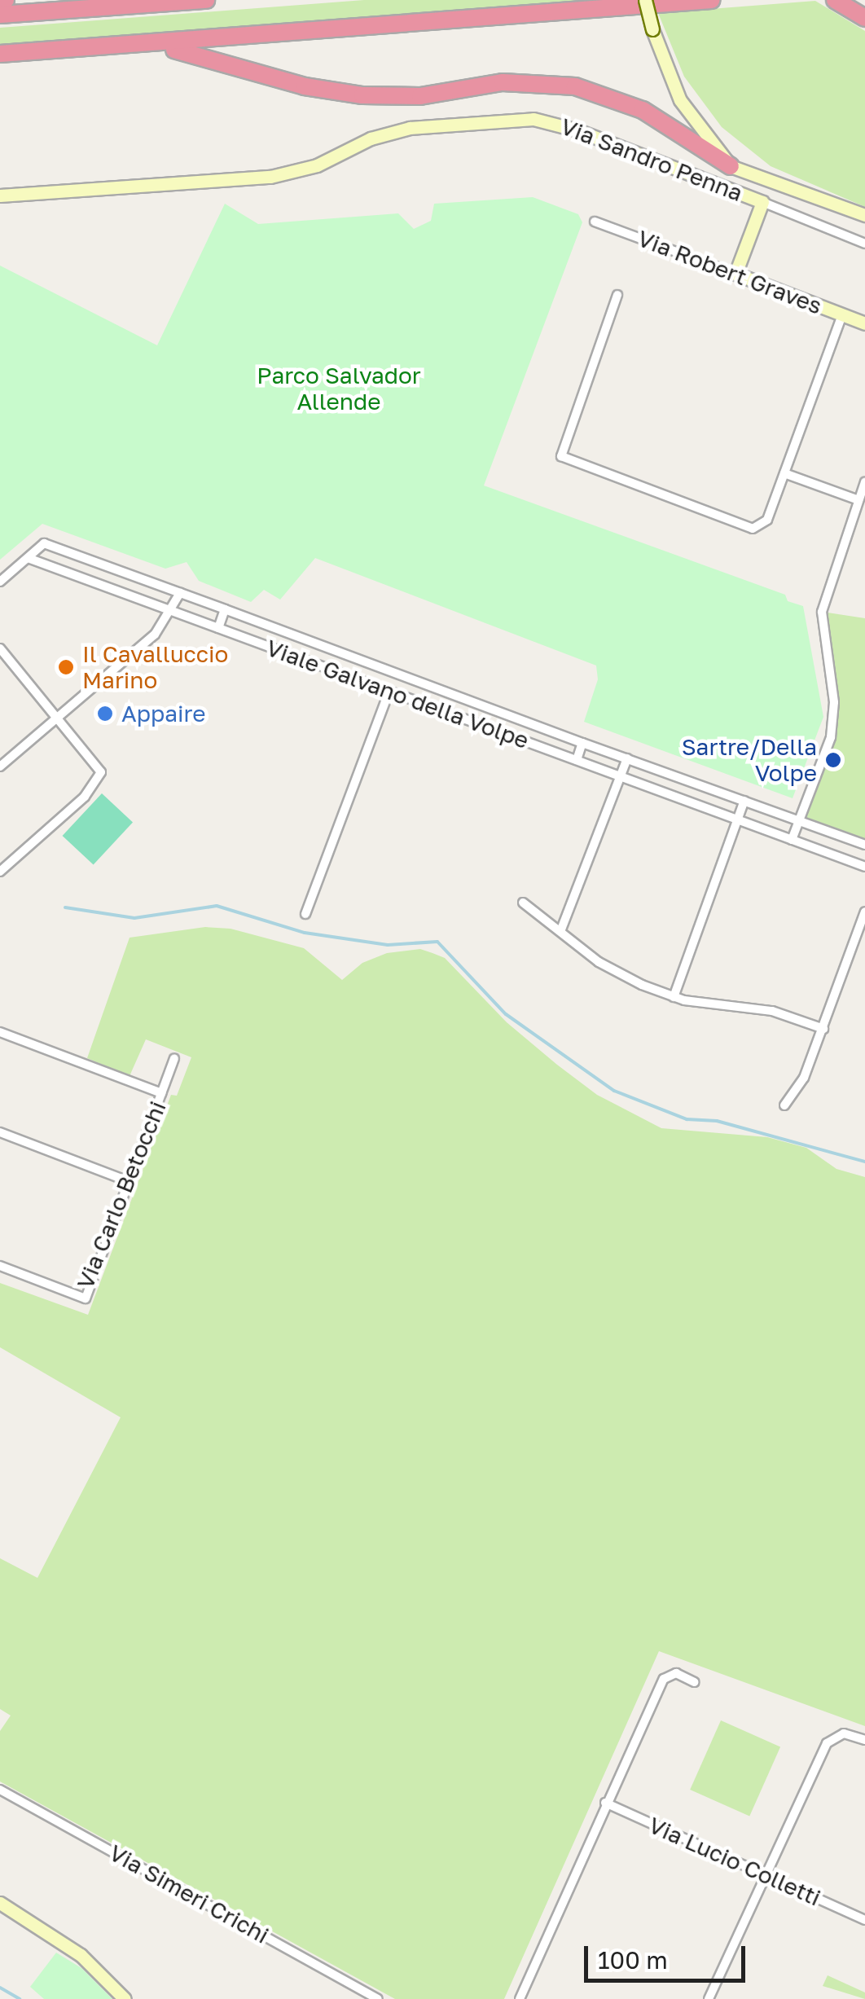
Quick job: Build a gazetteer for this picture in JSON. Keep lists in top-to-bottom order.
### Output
{
  "streets": {
    "street": [
      "Via Sandro Penna",
      "Via Robert Graves",
      "Viale Galvano della Volpe",
      "Via Carlo Betocchi",
      "Via Lucio Colletti",
      "Via Simeri Crichi"
    ]
  },
  "parks": ["Parco Salvador Allende"],
  "places": ["Il Cavalluccio Marino", "Appaire", "Sartre/Della Volpe"],
  "scale_bar": "100 m"
}
